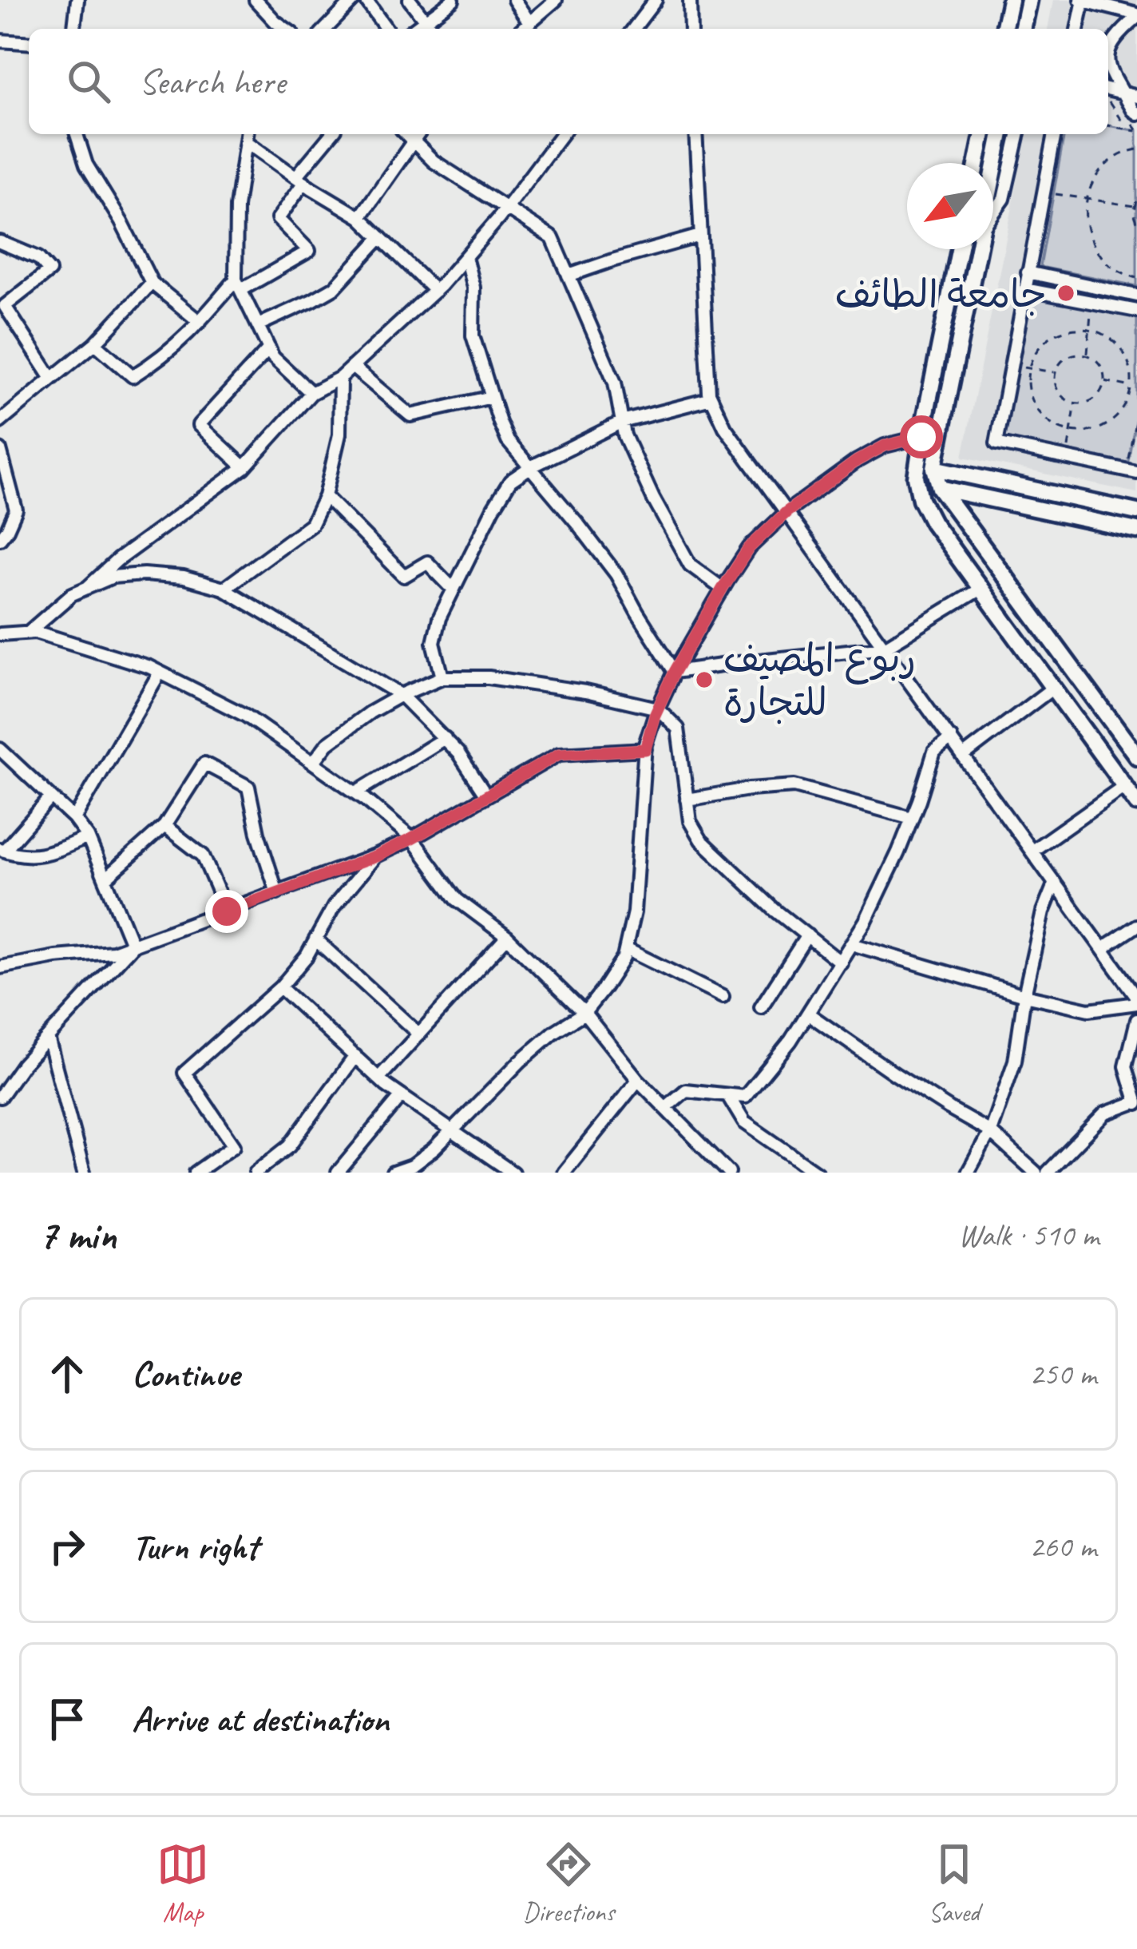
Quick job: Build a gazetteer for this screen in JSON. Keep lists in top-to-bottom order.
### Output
{
  "places": ["جامعة الطائف", "ربوع المصيف للتجارة"],
  "north": "bottom left",
  "page": {
    "search": "Search here",
    "heading": ["7 min", "Walk · 510 m"],
    "list": [
      ["Continue", "250 m"],
      ["Turn right", "260 m"],
      "Arrive at destination"
    ],
    "nav": ["Map", "Directions", "Saved"]
  }
}
